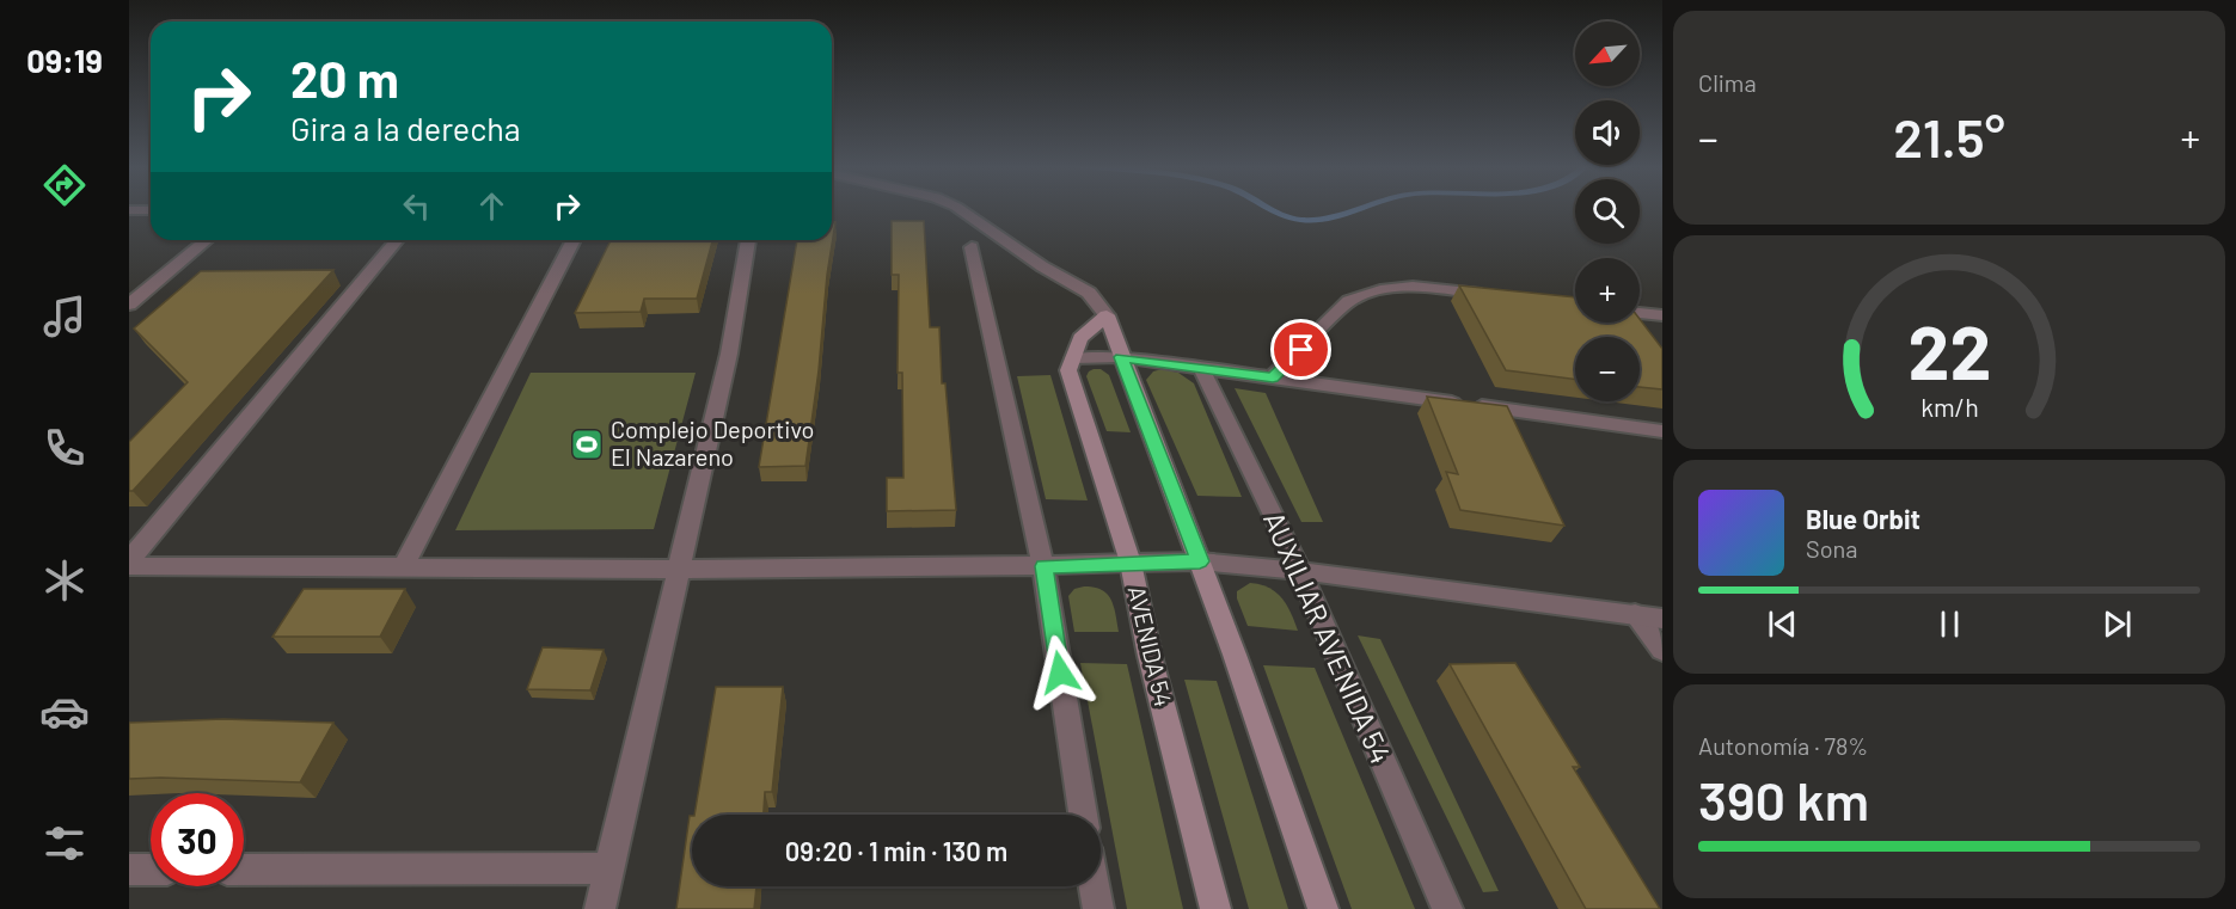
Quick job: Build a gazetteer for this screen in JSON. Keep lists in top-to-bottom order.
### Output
{
  "streets": {
    "main road": ["AVENIDA 54"],
    "street": ["AUXILIAR AVENIDA 54"]
  },
  "places": {
    "sports": ["Complejo Deportivo El Nazareno"]
  },
  "north": "bottom left",
  "page": {
    "tabs": "09:19",
    "tile": [
      "Clima",
      ["Autonomía · 78%", "390 km"]
    ],
    "map_buttons": ["+", "−"],
    "turn": ["20 m", "Gira a la derecha"],
    "heat": ["−", "21.5°", "+"],
    "song": ["Blue Orbit", "Sona"],
    "limit": "30",
    "trip": "09:20 · 1 min · 130 m",
    "gauge": ["22", "km/h"]
  }
}
